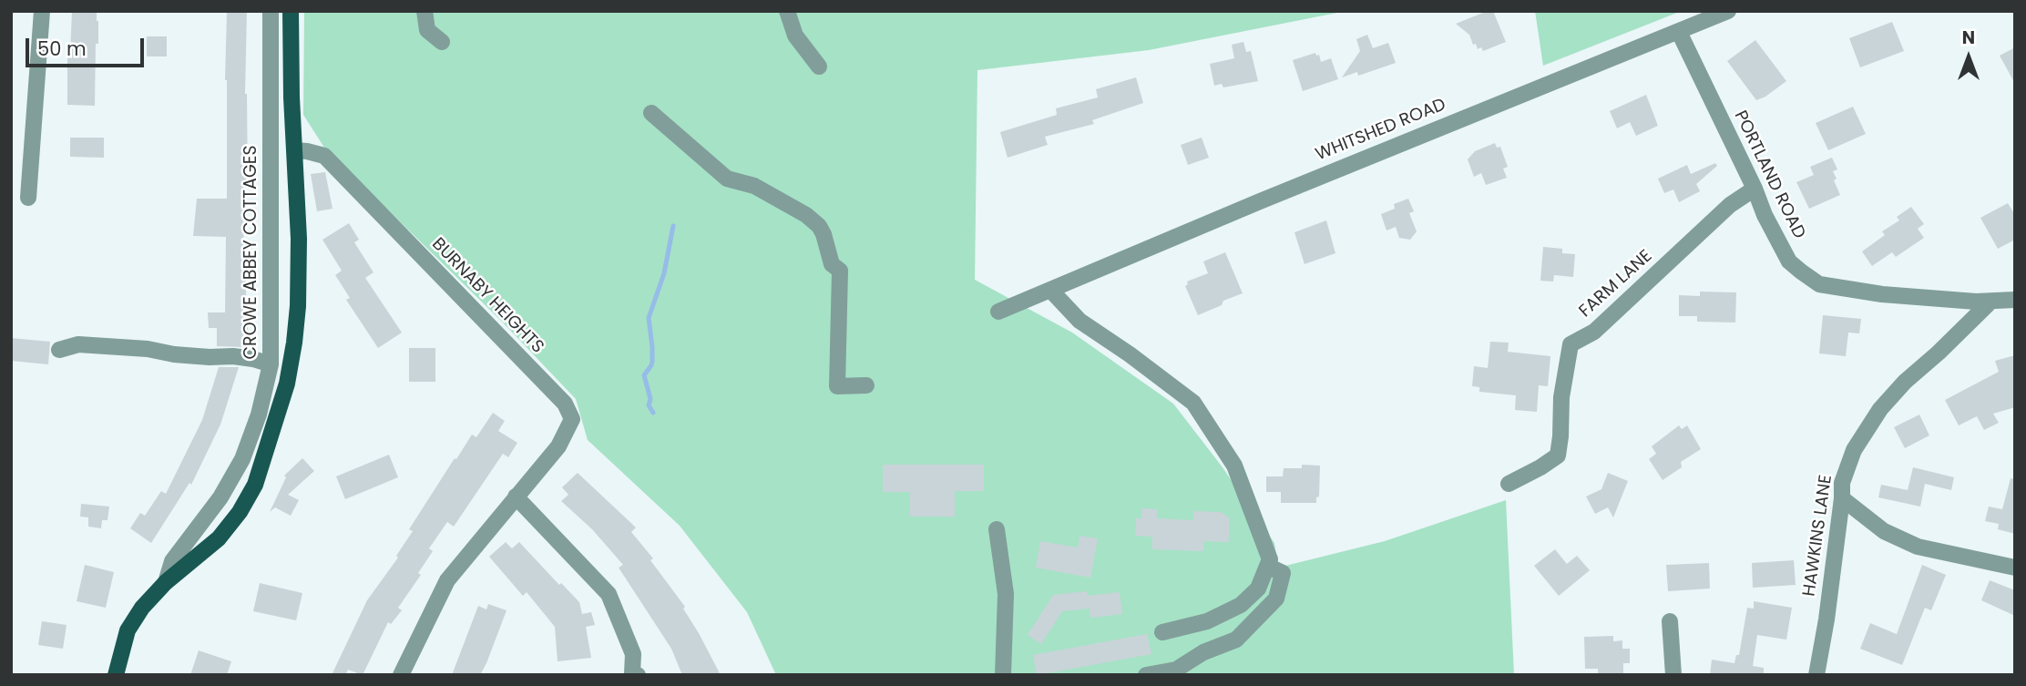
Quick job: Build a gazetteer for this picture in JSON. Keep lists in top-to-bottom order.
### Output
{
  "streets": {
    "street": [
      "WHITSHED ROAD",
      "PORTLAND ROAD",
      "CROWE ABBEY COTTAGES",
      "FARM LANE",
      "BURNABY HEIGHTS",
      "HAWKINS LANE"
    ]
  },
  "crossings": [
    ["WHITSHED ROAD", "PORTLAND ROAD"],
    ["PORTLAND ROAD", "FARM LANE"],
    ["PORTLAND ROAD", "HAWKINS LANE"]
  ],
  "scale_bar": "50 m",
  "north": "top"
}
